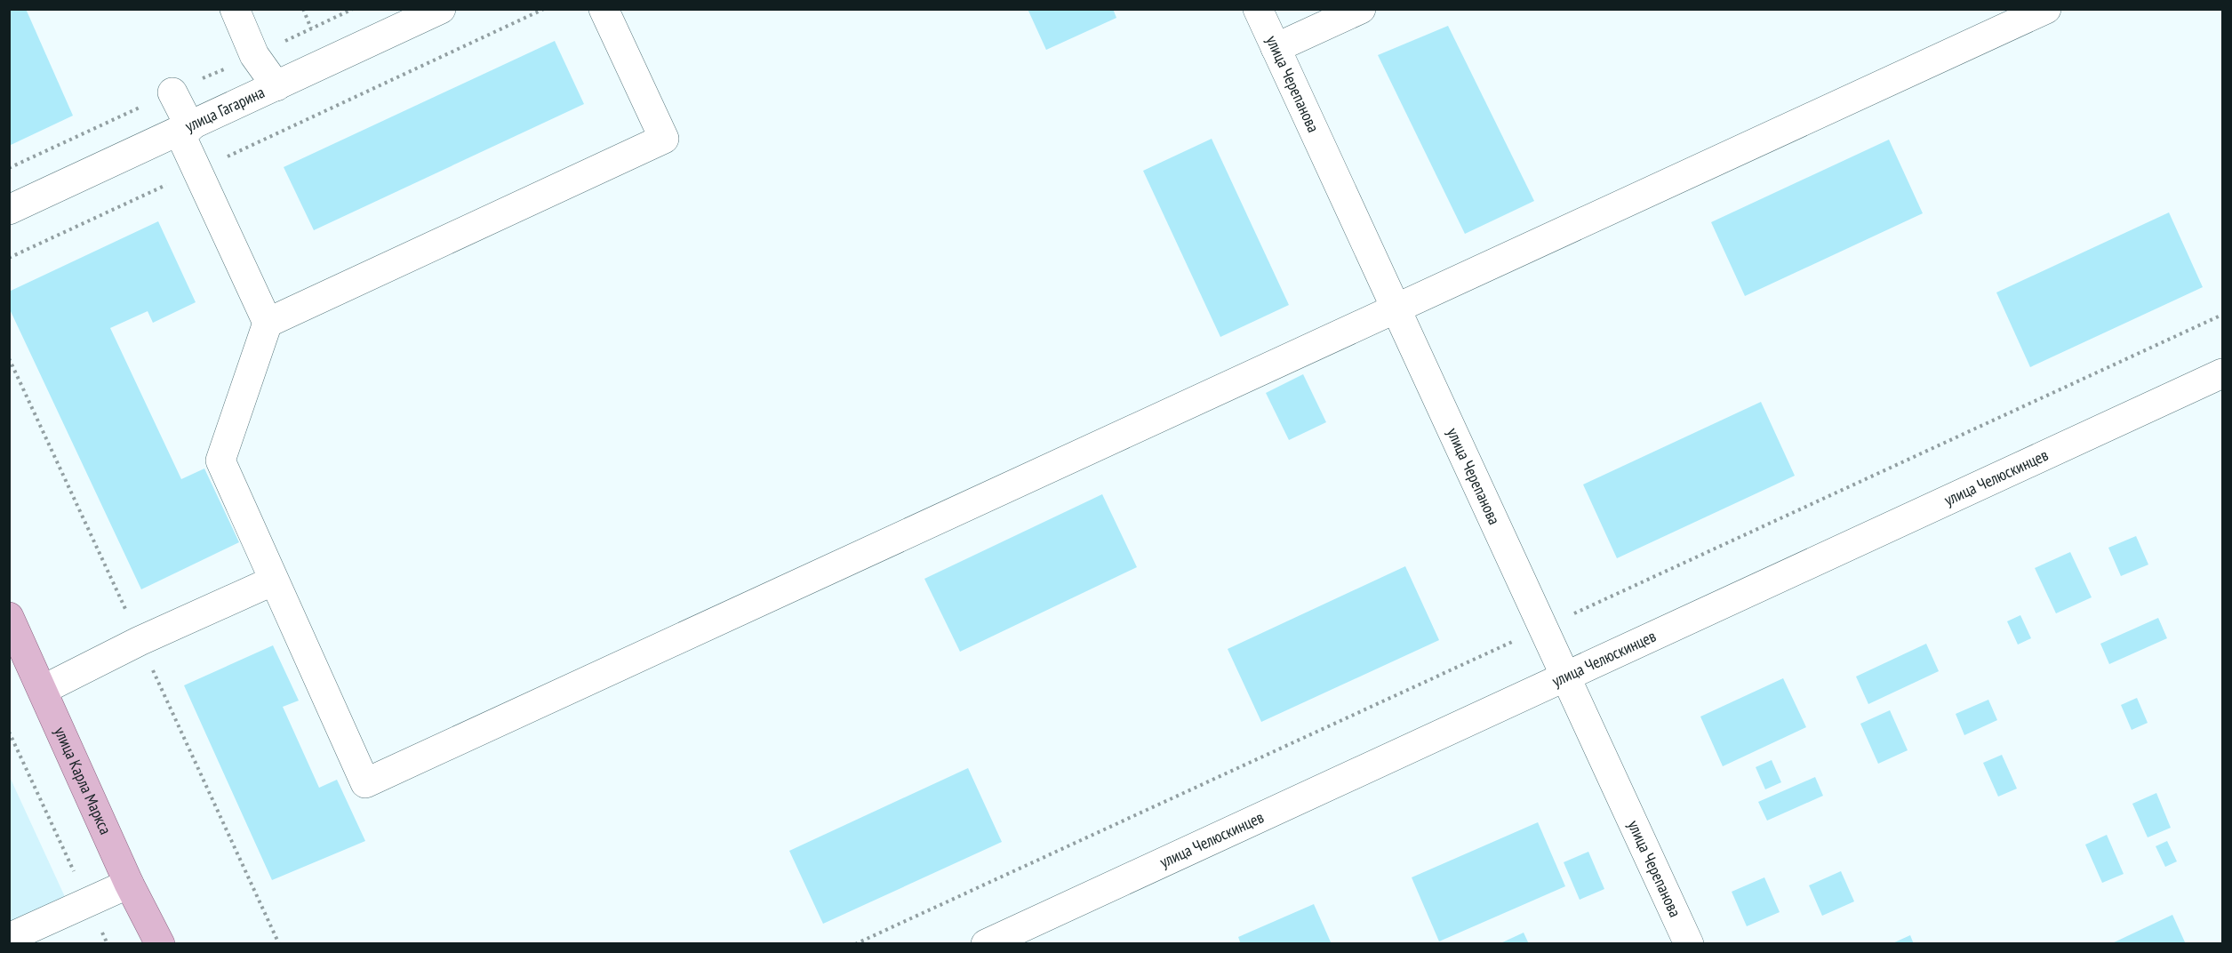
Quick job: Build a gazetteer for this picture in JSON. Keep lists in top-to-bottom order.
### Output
{
  "streets": {
    "main road": ["улица Карла Маркса"],
    "street": ["улица Черепанова", "улица Гагарина", "улица Челюскинцев"]
  },
  "crossings": [
    ["улица Черепанова", "улица Челюскинцев"]
  ]
}
